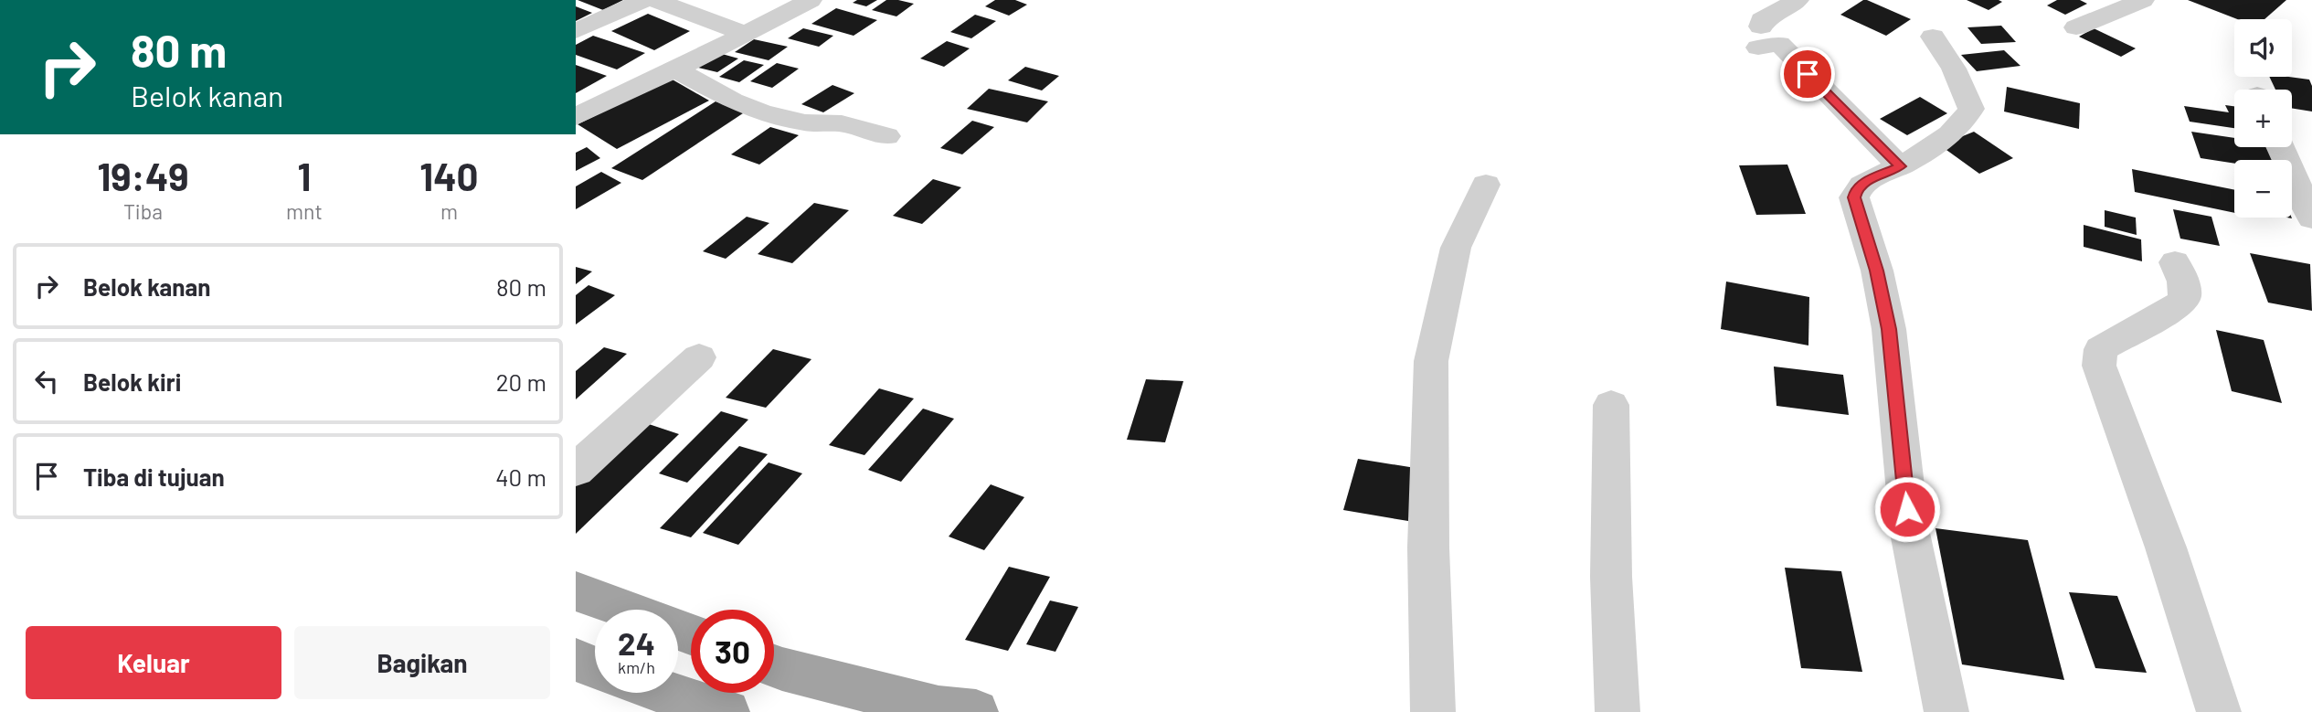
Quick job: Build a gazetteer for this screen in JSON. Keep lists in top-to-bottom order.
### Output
{
  "page": {
    "turn": ["80 m", "Belok kanan"],
    "map_buttons": ["+", "−"],
    "eta": [
      "19:49",
      "Tiba",
      "1",
      "mnt",
      "140",
      "m"
    ],
    "list": [
      {
        "name": "Belok kanan",
        "value": "80 m"
      },
      {
        "name": "Belok kiri",
        "value": "20 m"
      },
      {
        "name": "Tiba di tujuan",
        "value": "40 m"
      }
    ],
    "speed": "24 km/h",
    "limit": "30",
    "buttons": ["Keluar", "Bagikan"]
  }
}
